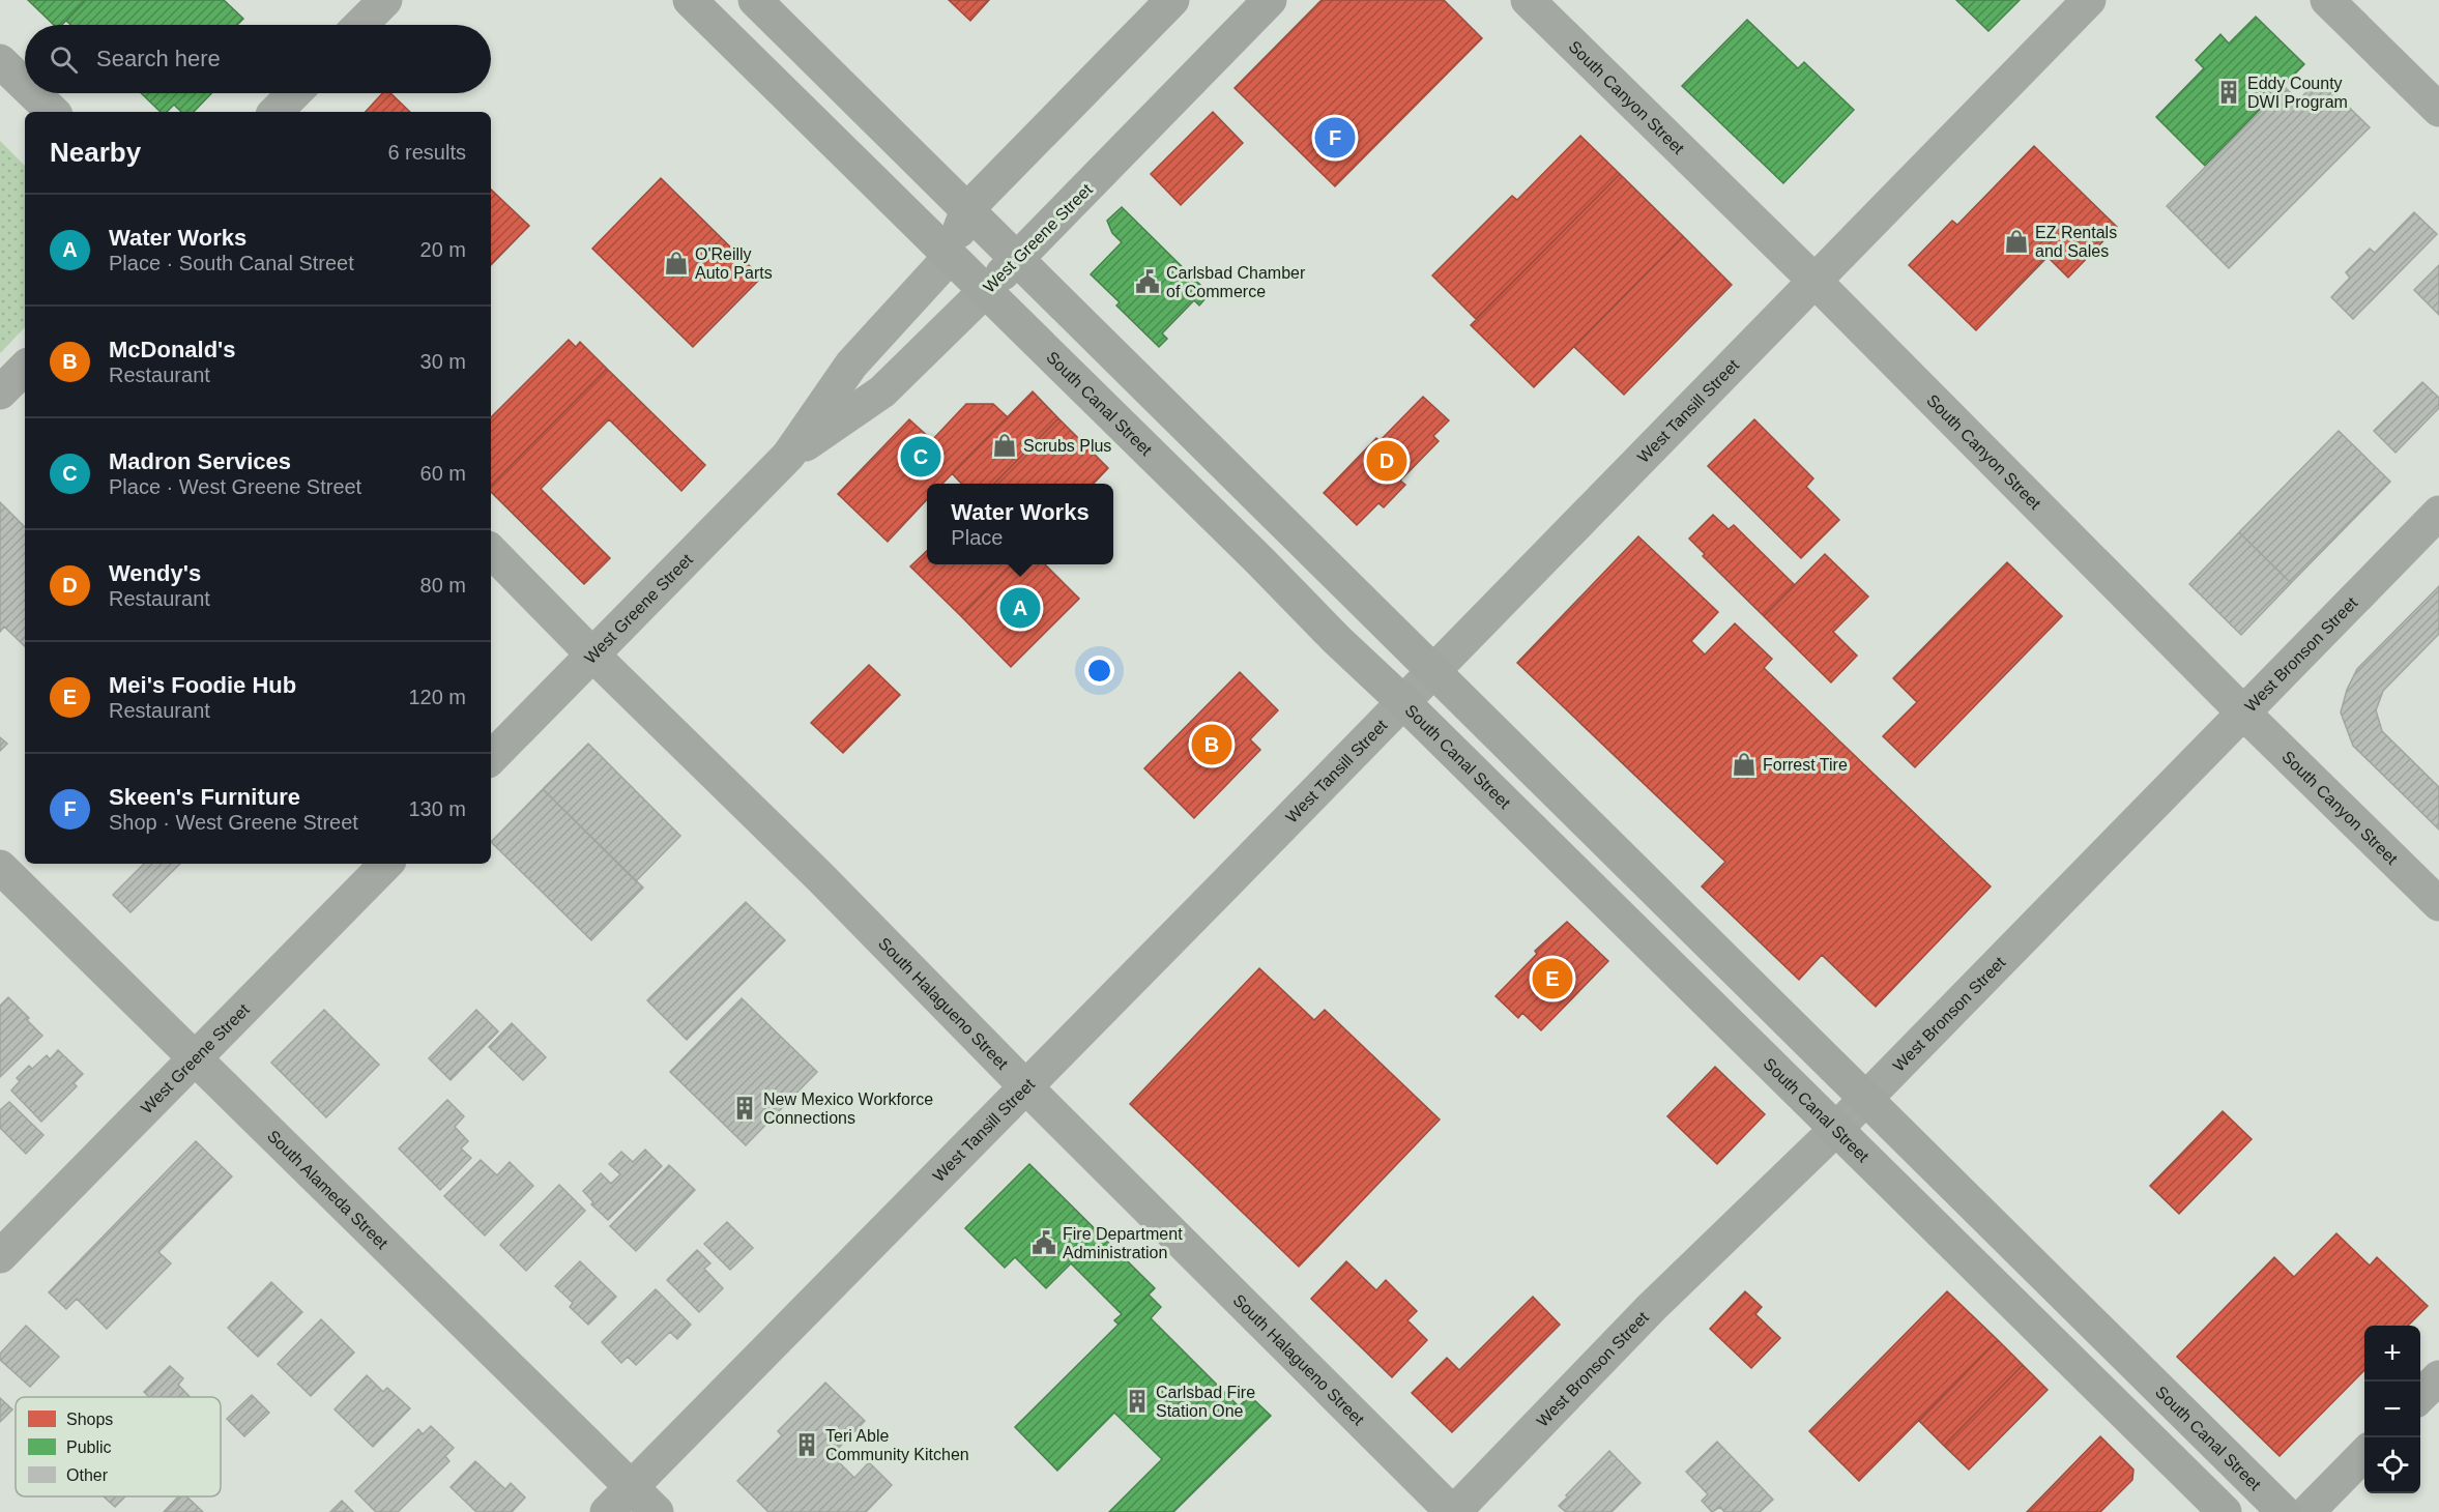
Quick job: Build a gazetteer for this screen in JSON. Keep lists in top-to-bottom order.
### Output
{
  "streets": {
    "highway": ["West Greene Street", "South Canal Street"],
    "street": [
      "South Canyon Street",
      "West Tansill Street",
      "West Bronson Street",
      "South Halagueno Street",
      "South Alameda Street"
    ]
  },
  "crossings": [
    ["South Canyon Street", "West Tansill Street"],
    ["South Canyon Street", "West Bronson Street"],
    ["West Greene Street", "South Canal Street"],
    ["West Greene Street", "South Halagueno Street"],
    ["West Greene Street", "South Alameda Street"],
    ["South Canal Street", "West Tansill Street"],
    ["South Canal Street", "West Bronson Street"],
    ["West Tansill Street", "South Halagueno Street"],
    ["West Tansill Street", "South Alameda Street"],
    ["West Bronson Street", "South Halagueno Street"]
  ],
  "places": {
    "building": [
      "Eddy County DWI Program",
      "New Mexico Workforce Connections",
      "Carlsbad Fire Station One",
      "Teri Able Community Kitchen"
    ],
    "shop": [
      "EZ Rentals and Sales",
      "O'Reilly Auto Parts",
      "Scrubs Plus",
      "Forrest Tire"
    ],
    "public building": ["Carlsbad Chamber of Commerce", "Fire Department Administration"]
  },
  "legend": ["Shops", "Public", "Other"],
  "page": {
    "search": "Search here",
    "heading": ["Nearby", "6 results"],
    "pins": [
      "F",
      "C",
      "D",
      "A",
      "B",
      "E"
    ],
    "list": [
      {
        "mark": "A",
        "name": "Water Works",
        "note": "Place · South Canal Street",
        "value": "20 m"
      },
      {
        "mark": "B",
        "name": "McDonald's",
        "note": "Restaurant",
        "value": "30 m"
      },
      {
        "mark": "C",
        "name": "Madron Services",
        "note": "Place · West Greene Street",
        "value": "60 m"
      },
      {
        "mark": "D",
        "name": "Wendy's",
        "note": "Restaurant",
        "value": "80 m"
      },
      {
        "mark": "E",
        "name": "Mei's Foodie Hub",
        "note": "Restaurant",
        "value": "120 m"
      },
      {
        "mark": "F",
        "name": "Skeen's Furniture",
        "note": "Shop · West Greene Street",
        "value": "130 m"
      }
    ],
    "popup": ["Water Works", "Place"],
    "map_buttons": ["+", "−"]
  }
}
